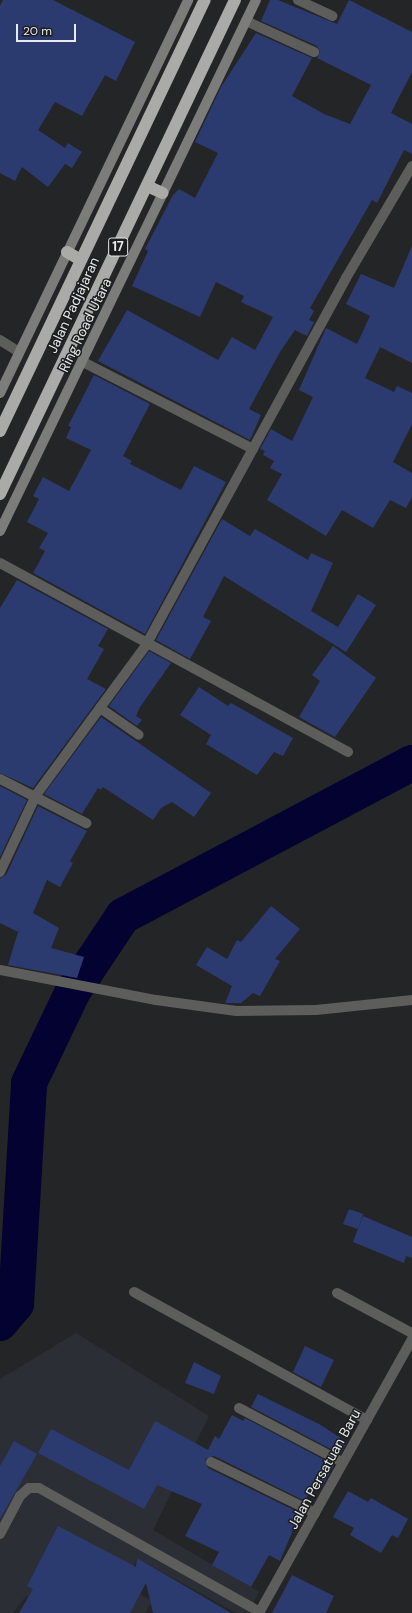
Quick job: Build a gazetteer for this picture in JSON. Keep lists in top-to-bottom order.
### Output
{
  "streets": {
    "highway": ["17", "Jalan Padjajaran"],
    "street": ["Ring Road Utara", "Jalan Persatuan Baru"]
  },
  "scale_bar": "20 m"
}
